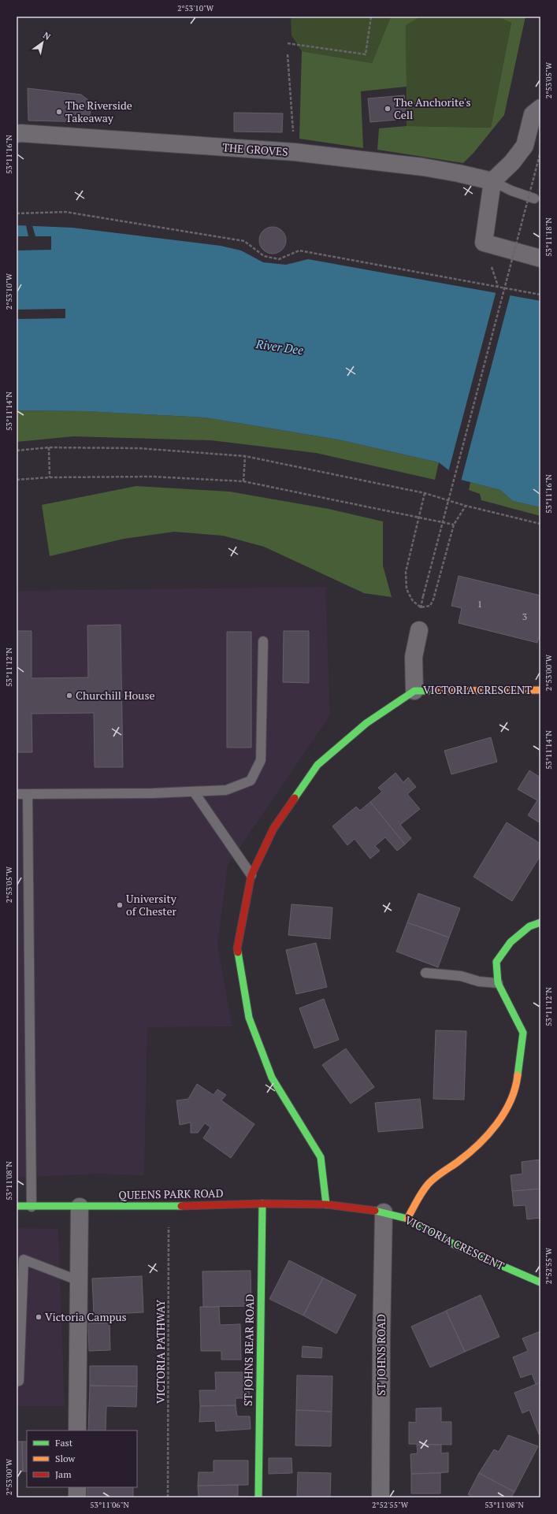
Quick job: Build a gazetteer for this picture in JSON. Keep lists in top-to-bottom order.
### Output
{
  "streets": {
    "street": [
      "THE GROVES",
      "VICTORIA CRESCENT",
      "QUEENS PARK ROAD",
      "ST JOHNS REAR ROAD",
      "ST JOHNS ROAD"
    ],
    "path": ["VICTORIA PATHWAY"]
  },
  "crossings": [
    ["VICTORIA CRESCENT", "QUEENS PARK ROAD"],
    ["VICTORIA CRESCENT", "ST JOHNS ROAD"],
    ["QUEENS PARK ROAD", "ST JOHNS REAR ROAD"],
    ["QUEENS PARK ROAD", "VICTORIA PATHWAY"]
  ],
  "water": ["River Dee"],
  "places": [
    "The Anchorite's Cell",
    "The Riverside Takeaway",
    "Churchill House",
    "University of Chester",
    "Victoria Campus"
  ],
  "house_numbers": ["1", "3"],
  "legend": ["Fast", "Slow", "Jam"],
  "north": "top right",
  "coordinates": [
    "2°53'10\"W",
    "2°53'05\"W",
    "53°11'16\"N",
    "53°11'18\"N",
    "53°11'14\"N",
    "53°11'12\"N",
    "2°53'00\"W",
    "53°11'08\"N",
    "2°52'55\"W",
    "53°11'06\"N"
  ]
}
